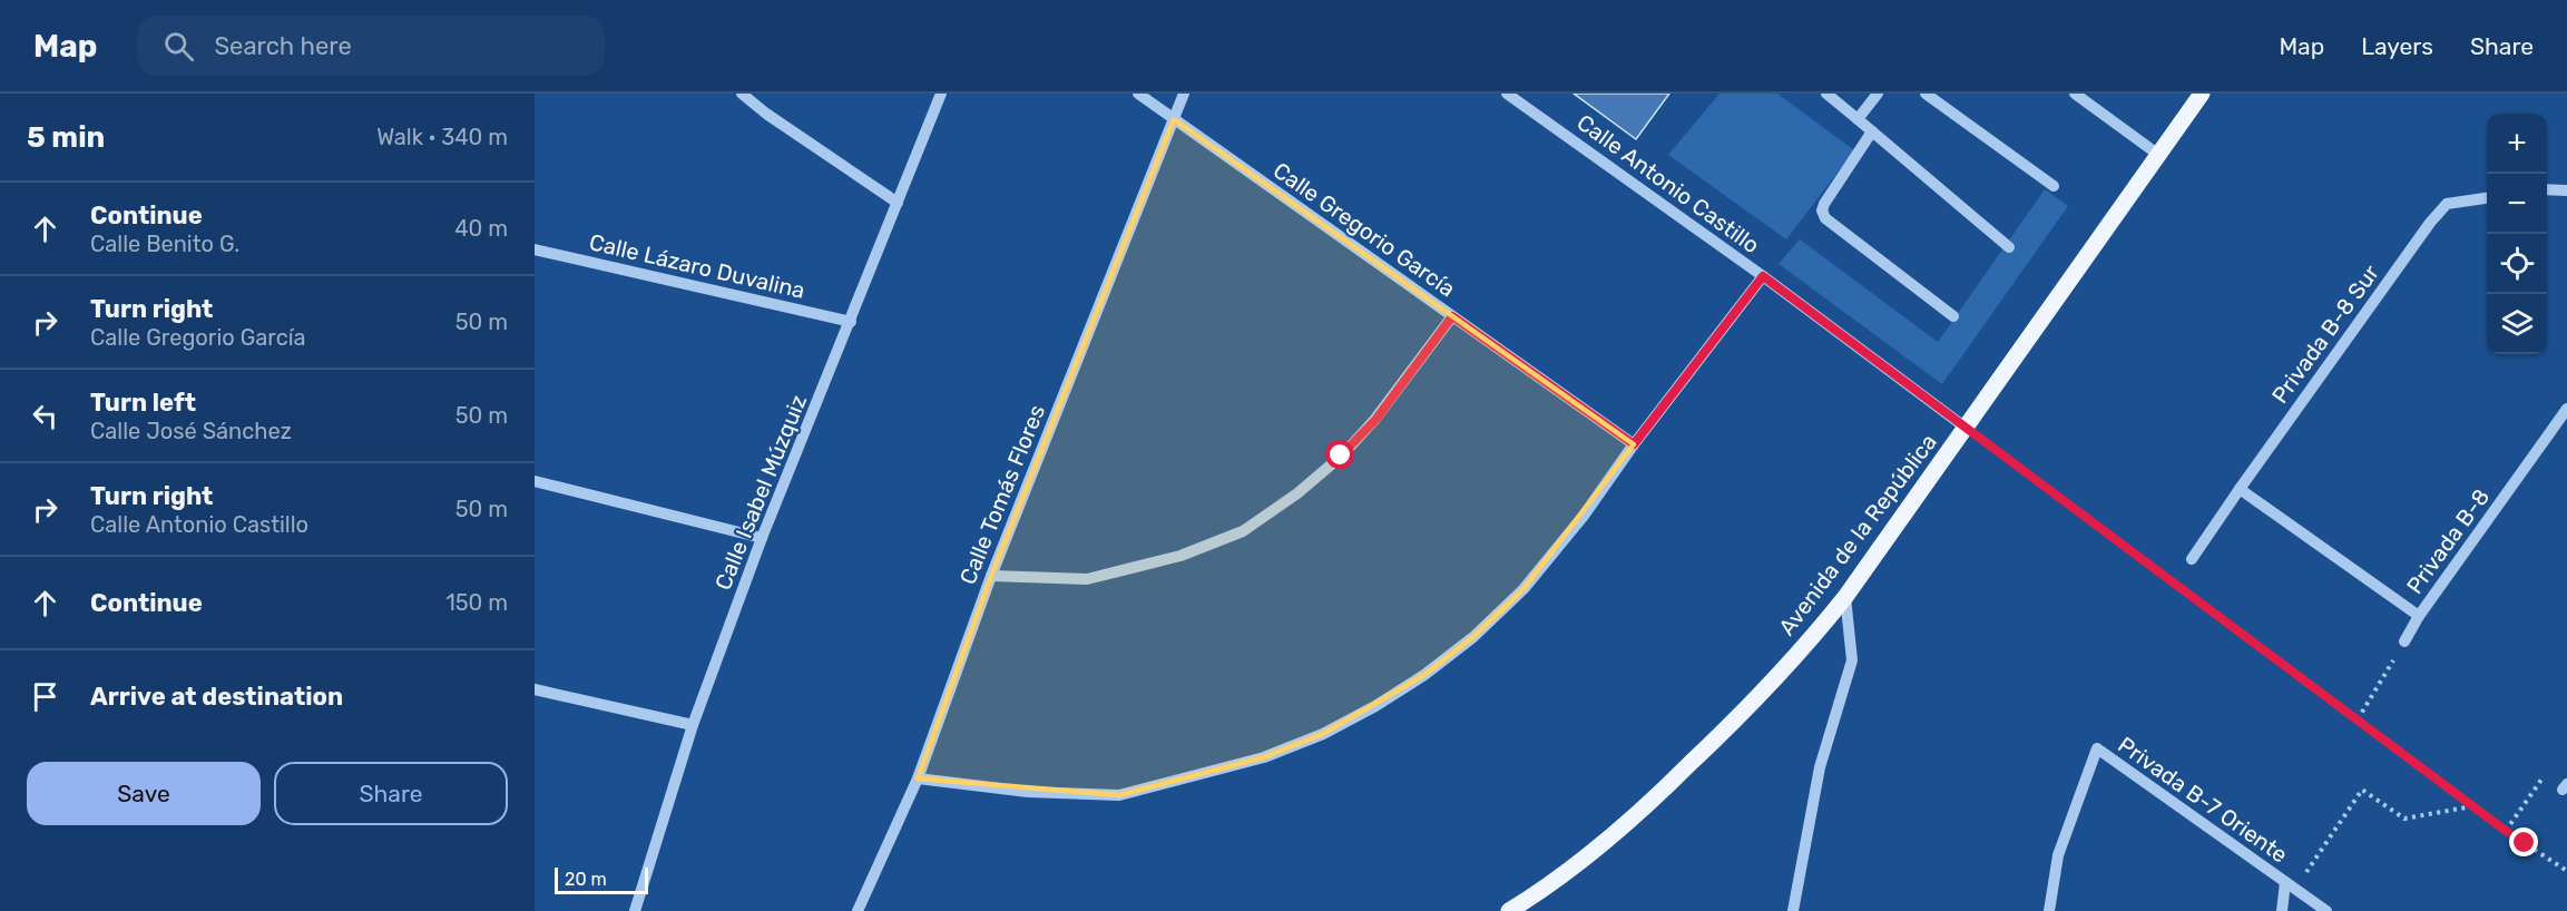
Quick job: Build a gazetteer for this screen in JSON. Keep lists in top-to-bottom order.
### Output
{
  "streets": {
    "main road": ["Avenida de la República"],
    "street": [
      "Calle Antonio Castillo",
      "Calle Gregorio García",
      "Calle Lázaro Duvalina",
      "Privada B-8 Sur",
      "Calle Isabel Múzquiz",
      "Calle Tomás Flores",
      "Privada B-8",
      "Privada B-7 Oriente"
    ]
  },
  "crossings": [
    ["Calle Antonio Castillo", "Avenida de la República"],
    ["Calle Gregorio García", "Calle Tomás Flores"],
    ["Calle Lázaro Duvalina", "Calle Isabel Múzquiz"],
    ["Privada B-8 Sur", "Privada B-8"]
  ],
  "scale_bar": "20 m",
  "page": {
    "header": "Map",
    "search": "Search here",
    "nav": ["Map", "Layers", "Share"],
    "heading": ["5 min", "Walk · 340 m"],
    "map_buttons": ["+", "−"],
    "list": [
      ["Continue", "Calle Benito G.", "40 m"],
      ["Turn right", "Calle Gregorio García", "50 m"],
      ["Turn left", "Calle José Sánchez", "50 m"],
      ["Turn right", "Calle Antonio Castillo", "50 m"],
      ["Continue", "150 m"],
      "Arrive at destination"
    ],
    "buttons": ["Save", "Share"],
    "scale": "20 m"
  }
}
